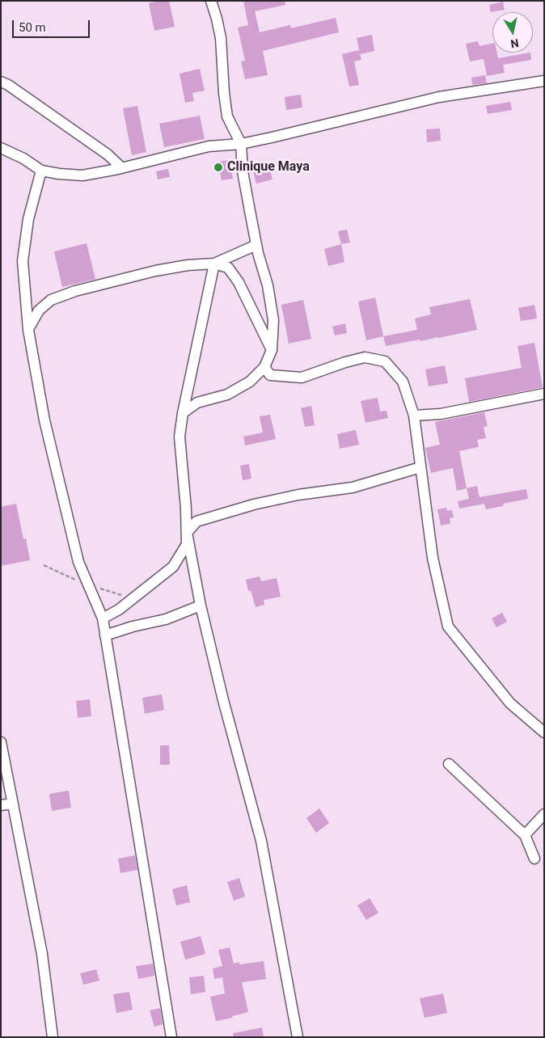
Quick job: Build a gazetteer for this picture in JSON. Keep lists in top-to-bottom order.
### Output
{
  "places": ["Clinique Maya"],
  "scale_bar": "50 m",
  "north": "bottom"
}
